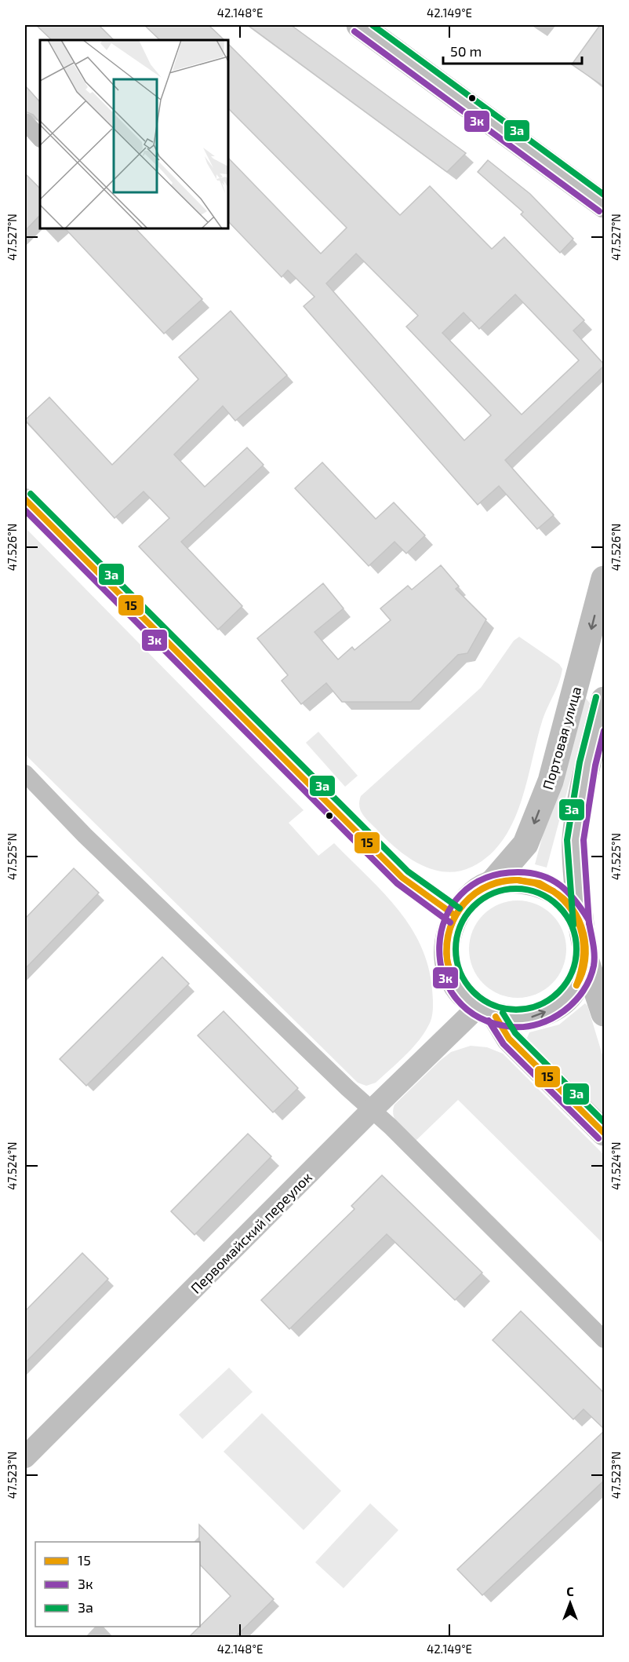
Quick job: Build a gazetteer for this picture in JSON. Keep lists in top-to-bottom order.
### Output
{
  "streets": {
    "main road": ["Портовая улица"],
    "street": ["Первомайский переулок"]
  },
  "crossings": [
    ["Портовая улица", "Первомайский переулок"]
  ],
  "lines": ["transit line 3а", "transit line 3к", "transit line 15"],
  "legend": ["15", "3к", "3а"],
  "scale_bar": "50 m",
  "north": "top",
  "coordinates": [
    "42.148°E",
    "42.149°E",
    "47.527°N",
    "47.526°N",
    "47.525°N",
    "47.524°N",
    "47.523°N"
  ]
}
